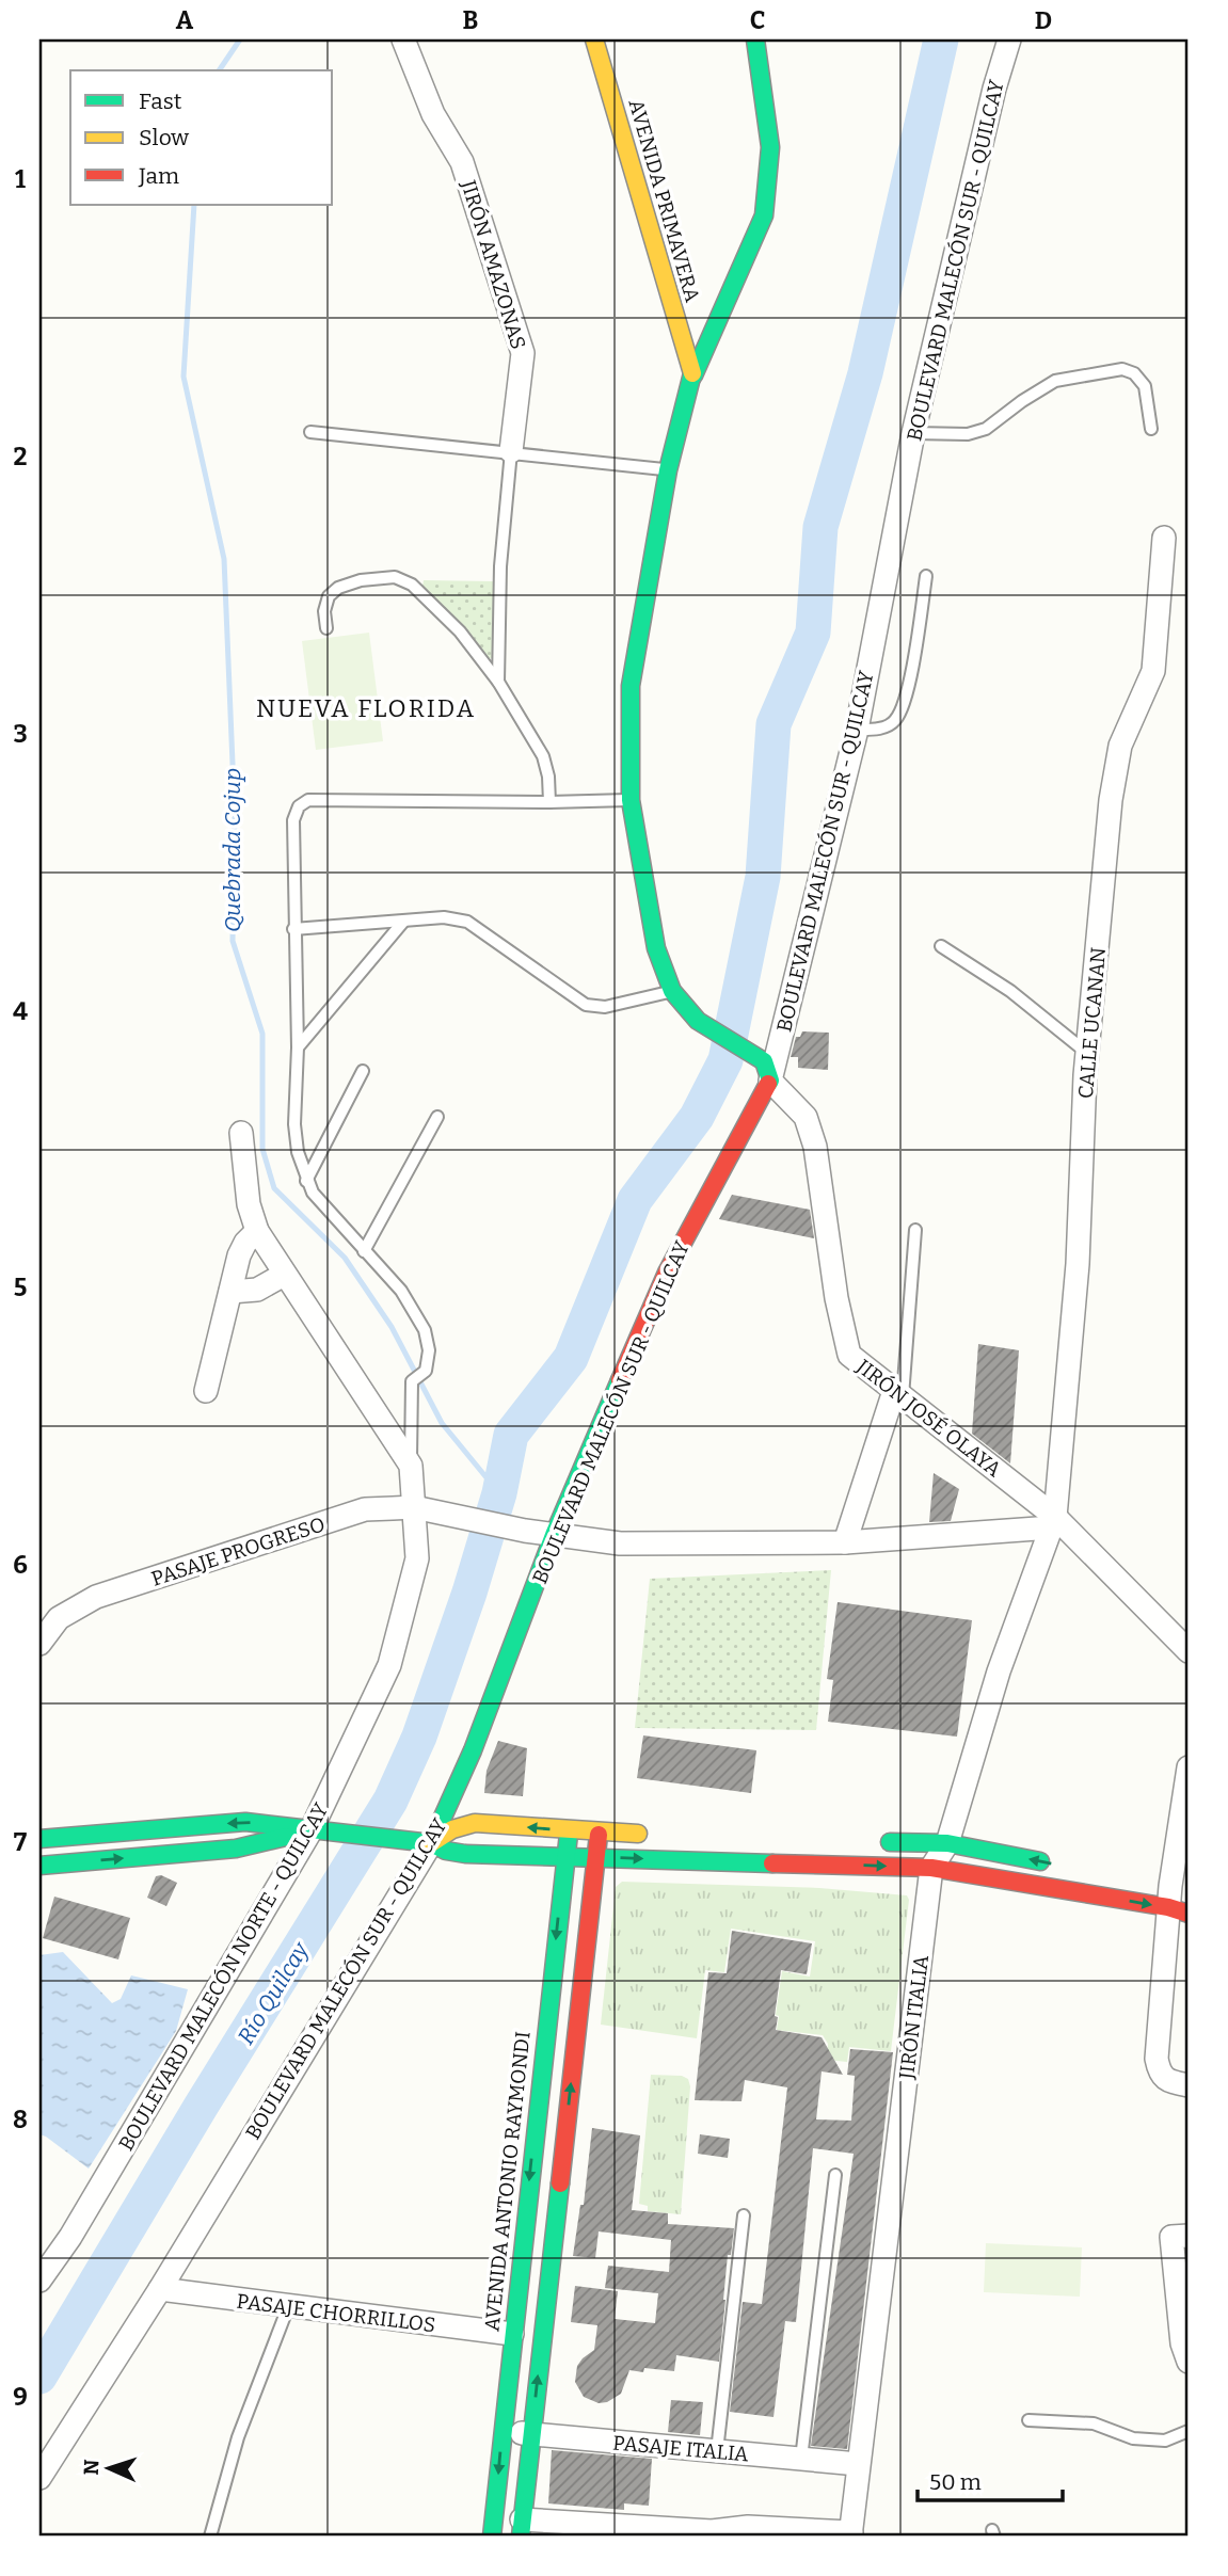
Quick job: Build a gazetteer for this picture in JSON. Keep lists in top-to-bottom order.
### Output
{
  "streets": {
    "main road": ["AVENIDA PRIMAVERA", "BOULEVARD MALECÓN SUR - QUILCAY", "AVENIDA ANTONIO RAYMONDI"],
    "street": [
      "JIRÓN AMAZONAS",
      "CALLE UCANAN",
      "JIRÓN JOSÉ OLAYA",
      "PASAJE PROGRESO",
      "BOULEVARD MALECÓN NORTE - QUILCAY",
      "JIRÓN ITALIA",
      "PASAJE CHORRILLOS",
      "PASAJE ITALIA"
    ]
  },
  "crossings": [
    ["BOULEVARD MALECÓN SUR - QUILCAY", "JIRÓN JOSÉ OLAYA"],
    ["BOULEVARD MALECÓN SUR - QUILCAY", "PASAJE PROGRESO"],
    ["BOULEVARD MALECÓN SUR - QUILCAY", "PASAJE CHORRILLOS"],
    ["CALLE UCANAN", "JIRÓN JOSÉ OLAYA"],
    ["CALLE UCANAN", "JIRÓN ITALIA"],
    ["JIRÓN JOSÉ OLAYA", "JIRÓN ITALIA"],
    ["PASAJE PROGRESO", "BOULEVARD MALECÓN NORTE - QUILCAY"],
    ["JIRÓN ITALIA", "PASAJE ITALIA"],
    ["AVENIDA ANTONIO RAYMONDI", "PASAJE CHORRILLOS"],
    ["AVENIDA ANTONIO RAYMONDI", "PASAJE ITALIA"]
  ],
  "districts": ["NUEVA FLORIDA"],
  "water": ["Quebrada Cojup", "Río Quilcay"],
  "legend": ["Fast", "Slow", "Jam"],
  "scale_bar": "50 m",
  "north": "left",
  "grid": {
    "columns": [
      "A",
      "B",
      "C",
      "D"
    ],
    "rows": [
      "1",
      "2",
      "3",
      "4",
      "5",
      "6",
      "7",
      "8",
      "9"
    ]
  }
}
